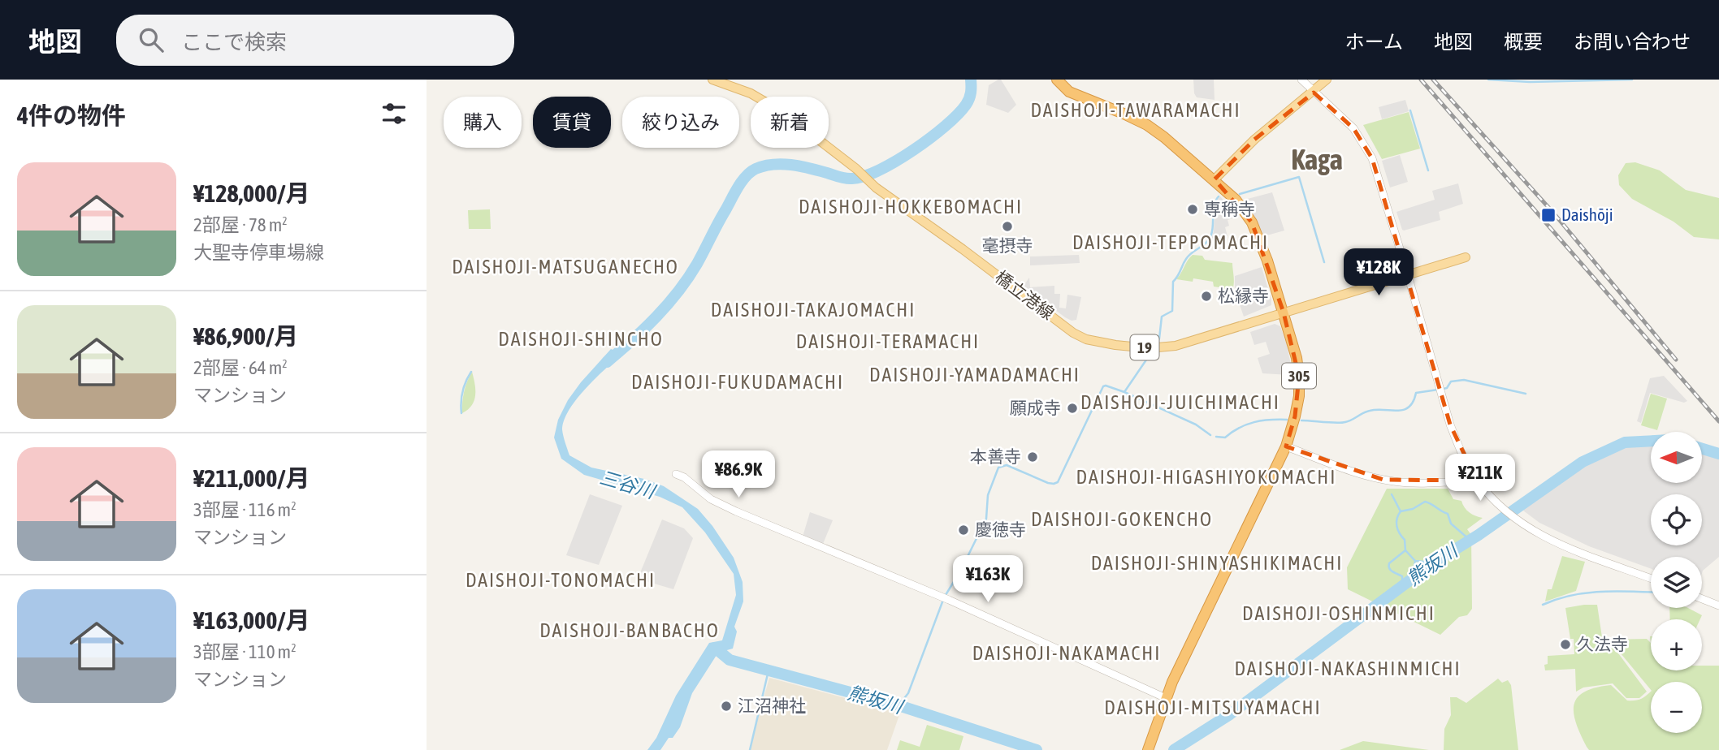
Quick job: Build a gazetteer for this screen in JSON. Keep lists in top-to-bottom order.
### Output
{
  "streets": {
    "highway": ["305"],
    "main road": ["橋立港線", "19"]
  },
  "crossings": [
    ["橋立港線", "305"]
  ],
  "districts": [
    "DAISHOJI-TAWARAMACHI",
    "Kaga",
    "DAISHOJI-HOKKEBOMACHI",
    "DAISHOJI-TEPPOMACHI",
    "DAISHOJI-MATSUGANECHO",
    "DAISHOJI-TAKAJOMACHI",
    "DAISHOJI-SHINCHO",
    "DAISHOJI-TERAMACHI",
    "DAISHOJI-YAMADAMACHI",
    "DAISHOJI-FUKUDAMACHI",
    "DAISHOJI-JUICHIMACHI",
    "DAISHOJI-HIGASHIYOKOMACHI",
    "DAISHOJI-GOKENCHO",
    "DAISHOJI-SHINYASHIKIMACHI",
    "DAISHOJI-TONOMACHI",
    "DAISHOJI-OSHINMICHI",
    "DAISHOJI-BANBACHO",
    "DAISHOJI-NAKAMACHI",
    "DAISHOJI-NAKASHINMICHI",
    "DAISHOJI-MITSUYAMACHI"
  ],
  "water": ["三谷川", "熊坂川"],
  "places": {
    "other": [
      "専稱寺",
      "毫摂寺",
      "松縁寺",
      "願成寺",
      "本善寺",
      "慶徳寺",
      "久法寺",
      "江沼神社"
    ],
    "transit": ["Daishōji"]
  },
  "north": "left",
  "page": {
    "header": "地図",
    "search": "ここで検索",
    "nav": [
      "ホーム",
      "地図",
      "概要",
      "お問い合わせ"
    ],
    "heading": "4件の物件",
    "chip": [
      "購入",
      "賃貸",
      "絞り込み",
      "新着"
    ],
    "list": [
      {
        "name": "¥128,000/月",
        "note": "2部屋 · 78 m² · 大聖寺停車場線"
      },
      {
        "name": "¥86,900/月",
        "note": "2部屋 · 64 m² · マンション"
      },
      {
        "name": "¥211,000/月",
        "note": "3部屋 · 116 m² · マンション"
      },
      {
        "name": "¥163,000/月",
        "note": "3部屋 · 110 m² · マンション"
      }
    ],
    "price": [
      "¥128K",
      "¥86.9K",
      "¥211K",
      "¥163K"
    ],
    "map_buttons": ["+", "−"]
  }
}
